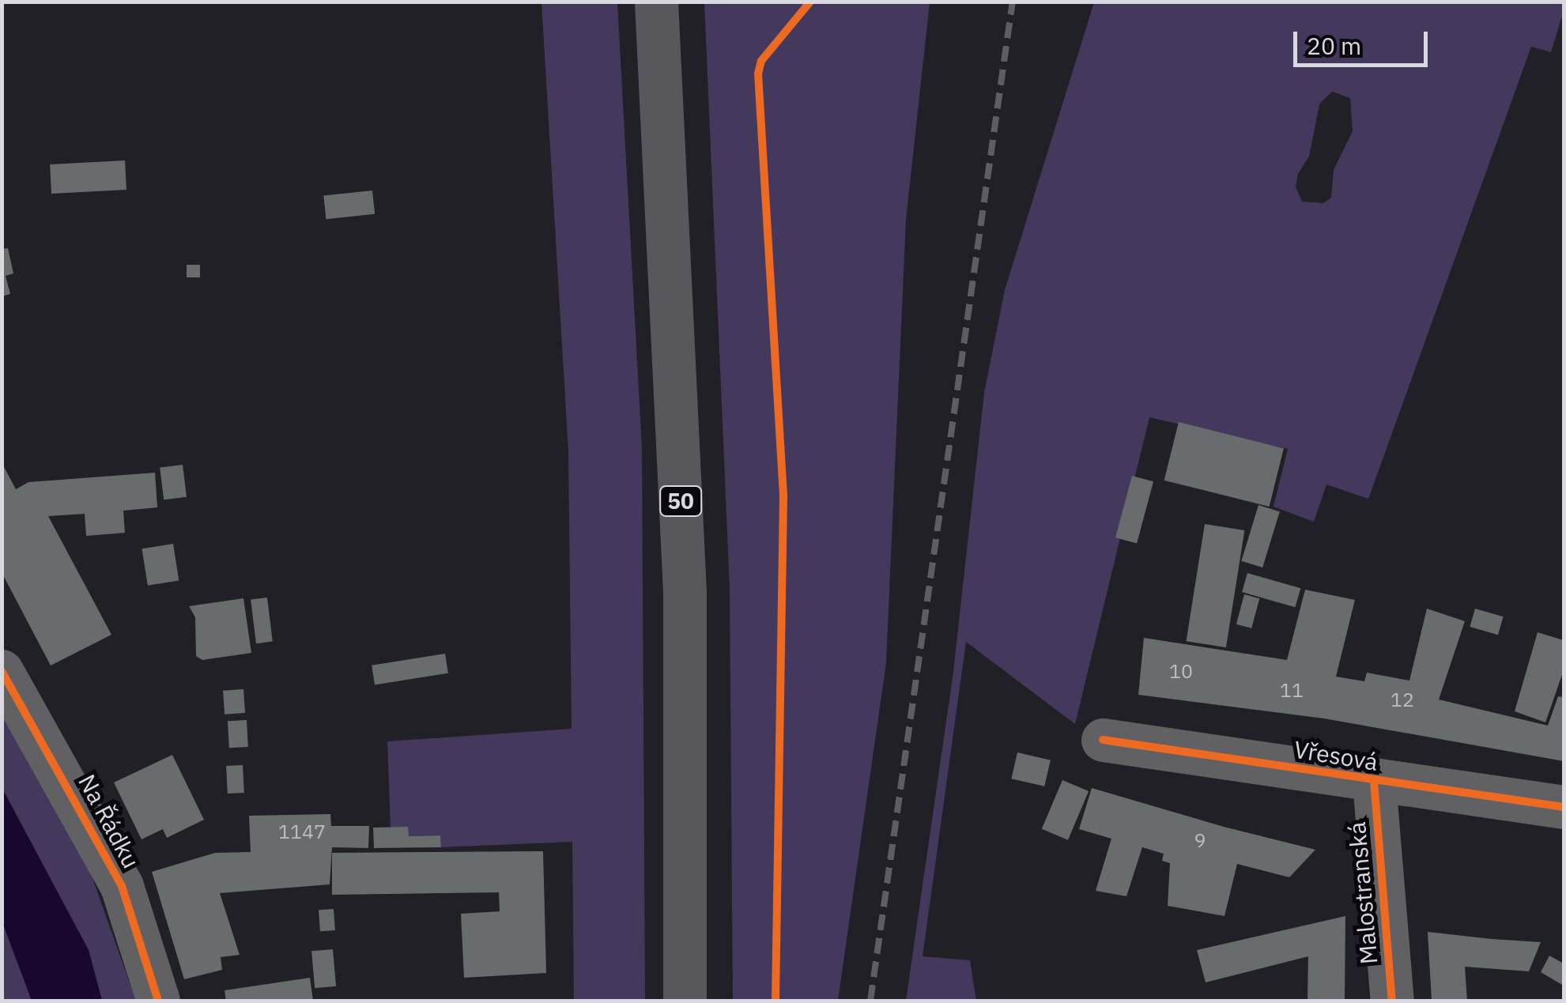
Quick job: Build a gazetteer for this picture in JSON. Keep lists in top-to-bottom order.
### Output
{
  "streets": {
    "main road": ["50"],
    "street": ["Vřesová", "Na Řádku", "Malostranská"]
  },
  "crossings": [
    ["Vřesová", "Malostranská"]
  ],
  "house_numbers": [
    "10",
    "11",
    "12",
    "1147",
    "9"
  ],
  "scale_bar": "20 m"
}
